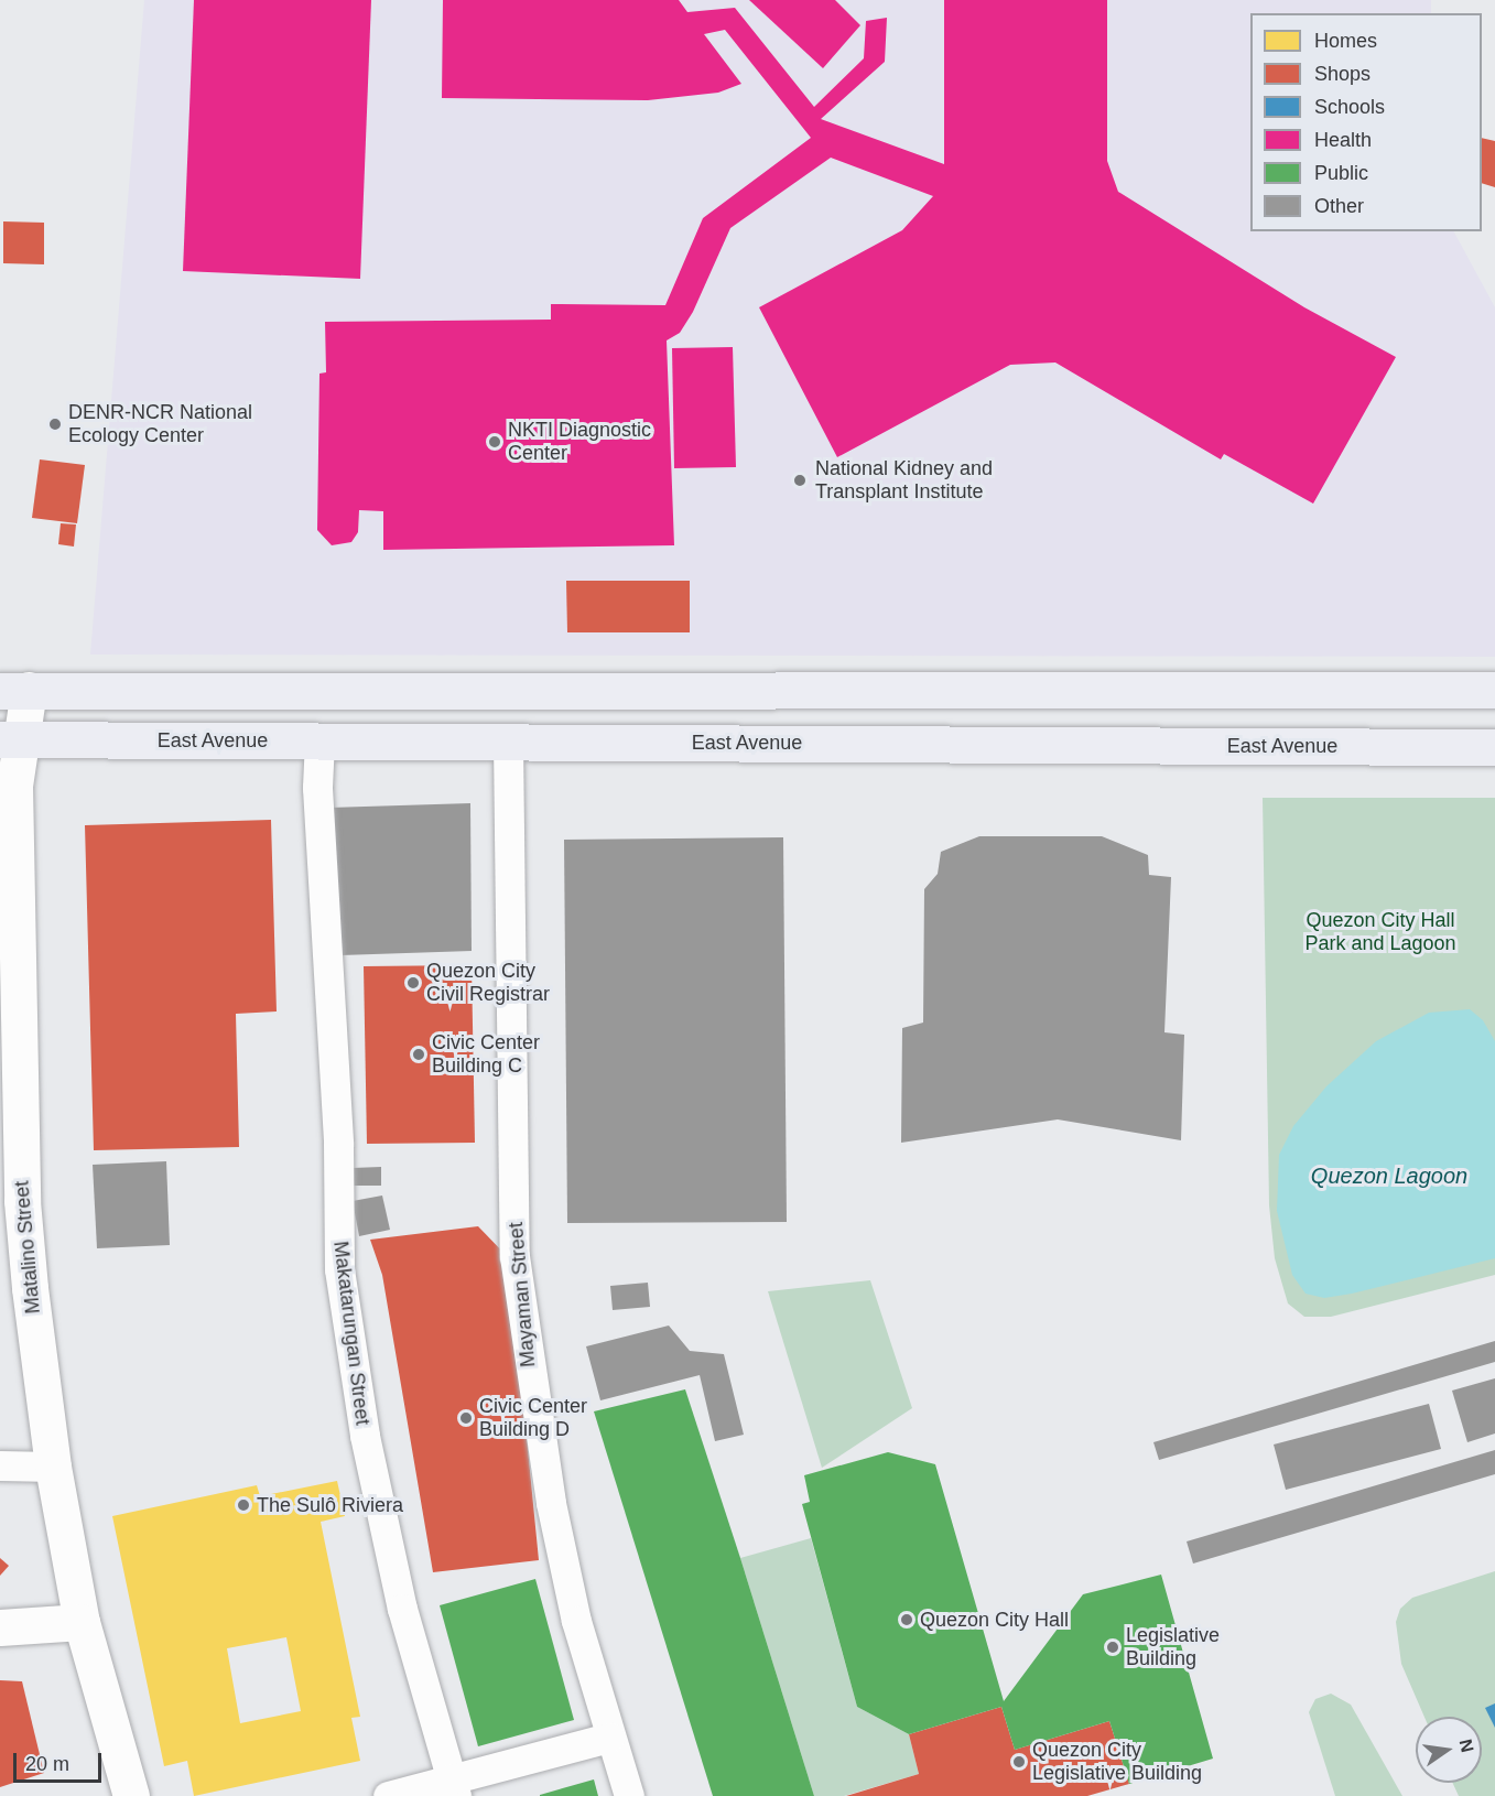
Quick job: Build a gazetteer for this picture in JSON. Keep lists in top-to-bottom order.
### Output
{
  "streets": {
    "main road": ["East Avenue"],
    "street": ["Matalino Street", "Mayaman Street", "Makatarungan Street"]
  },
  "crossings": [
    ["East Avenue", "Matalino Street"],
    ["East Avenue", "Mayaman Street"],
    ["East Avenue", "Makatarungan Street"]
  ],
  "water": ["Quezon Lagoon"],
  "parks": ["Quezon City Hall Park and Lagoon"],
  "places": [
    "DENR-NCR National Ecology Center",
    "NKTI Diagnostic Center",
    "National Kidney and Transplant Institute",
    "Quezon City Civil Registrar",
    "Civic Center Building C",
    "Civic Center Building D",
    "The Sulô Riviera",
    "Quezon City Hall",
    "Legislative Building",
    "Quezon City Legislative Building"
  ],
  "legend": [
    "Homes",
    "Shops",
    "Schools",
    "Health",
    "Public",
    "Other"
  ],
  "scale_bar": "20 m",
  "north": "right"
}
